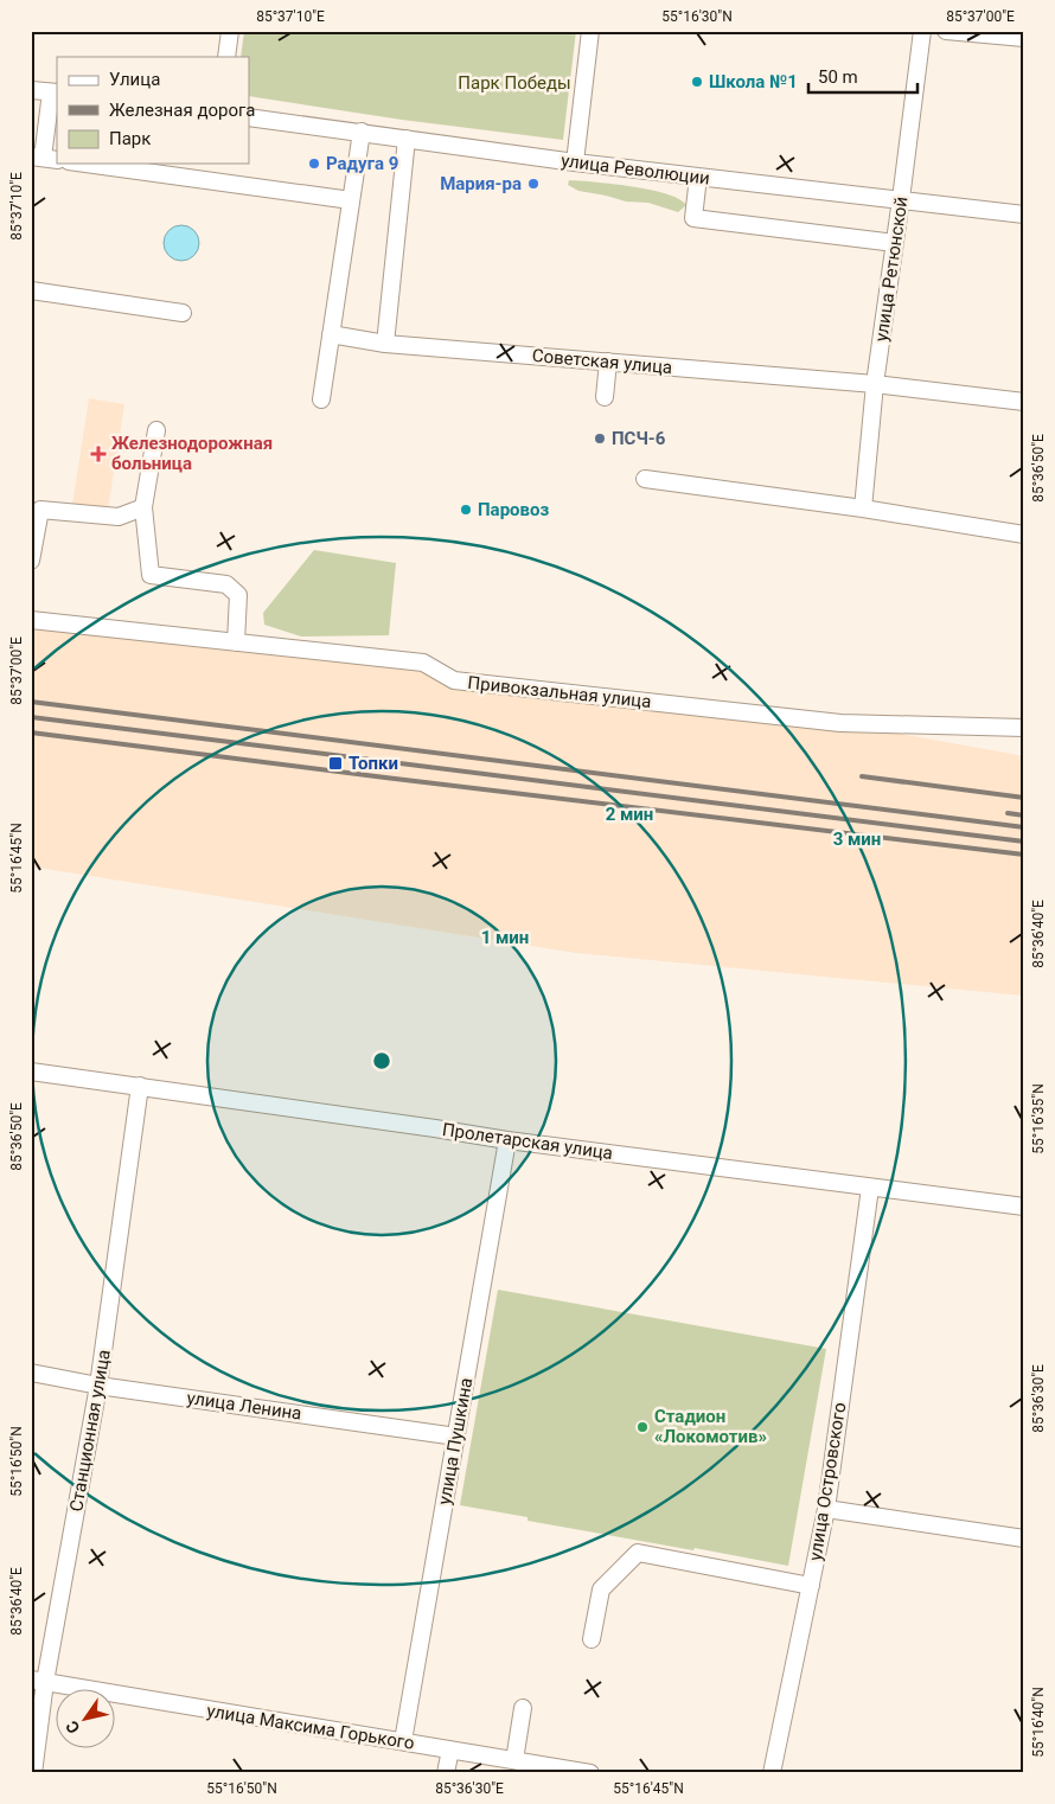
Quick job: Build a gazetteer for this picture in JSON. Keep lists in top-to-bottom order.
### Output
{
  "streets": {
    "street": [
      "улица Революции",
      "улица Ретюнской",
      "Советская улица",
      "Привокзальная улица",
      "Пролетарская улица",
      "улица Ленина",
      "Станционная улица",
      "улица Пушкина",
      "улица Островского",
      "улица Максима Горького"
    ]
  },
  "crossings": [
    ["улица Революции", "улица Ретюнской"],
    ["улица Ретюнской", "Советская улица"],
    ["Пролетарская улица", "Станционная улица"],
    ["Пролетарская улица", "улица Пушкина"],
    ["Пролетарская улица", "улица Островского"],
    ["улица Ленина", "Станционная улица"],
    ["улица Ленина", "улица Пушкина"],
    ["Станционная улица", "улица Максима Горького"],
    ["улица Пушкина", "улица Максима Горького"]
  ],
  "parks": ["Парк Победы"],
  "places": {
    "other": [
      "Школа №1",
      "Радуга 9",
      "Мария-ра",
      "ПСЧ-6",
      "Паровоз",
      "Стадион «Локомотив»"
    ],
    "health": ["Железнодорожная больница"],
    "transit": ["Топки"]
  },
  "legend": ["Улица", "Железная дорога", "Парк"],
  "scale_bar": "50 m",
  "north": "bottom left",
  "coordinates": [
    "85°37'10\"E",
    "55°16'30\"N",
    "85°37'00\"E",
    "85°36'50\"E",
    "55°16'45\"N",
    "85°36'40\"E",
    "55°16'35\"N",
    "85°36'30\"E",
    "55°16'50\"N",
    "55°16'40\"N"
  ],
  "rings": ["2 мин", "3 мин", "1 мин"]
}
